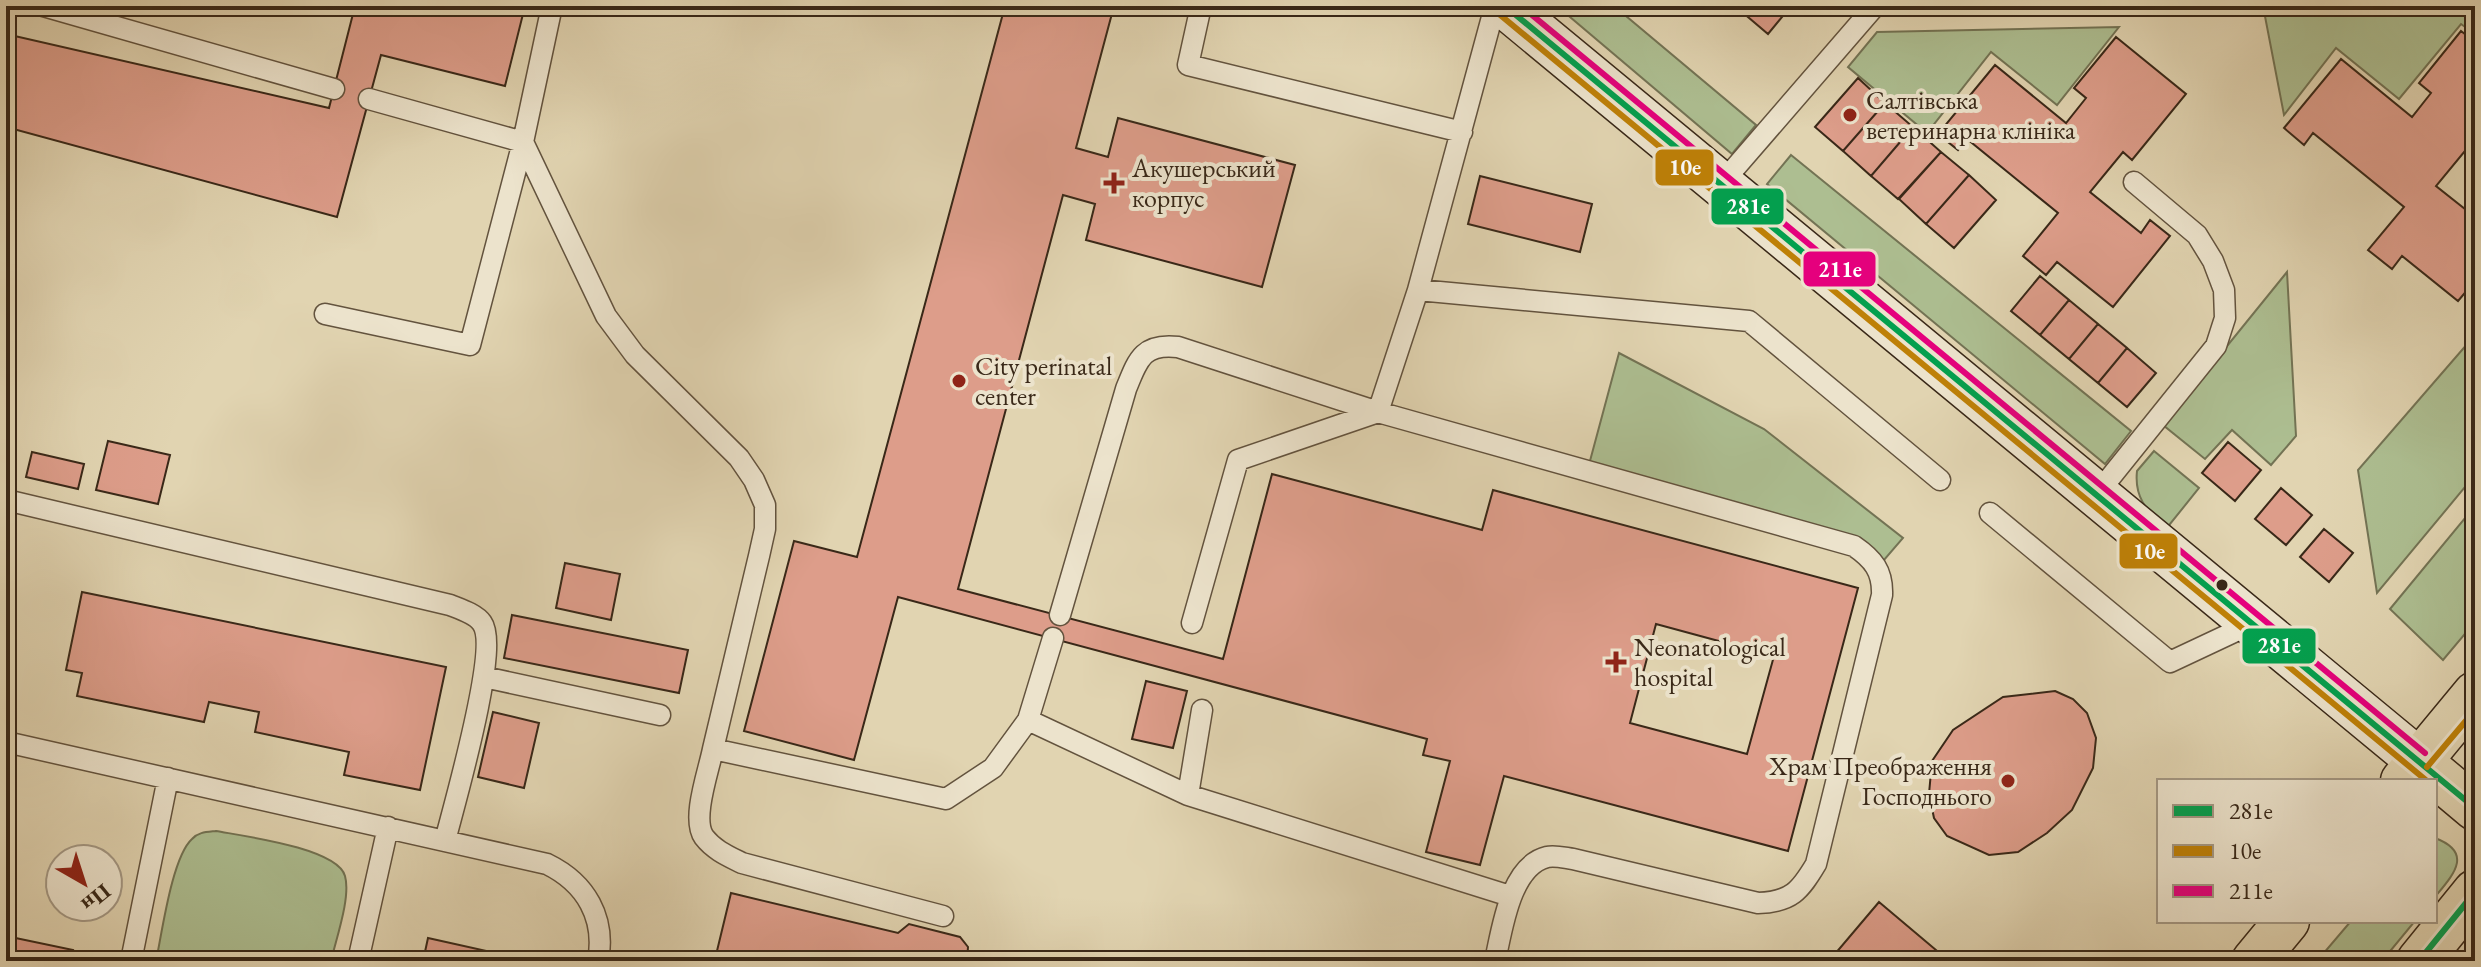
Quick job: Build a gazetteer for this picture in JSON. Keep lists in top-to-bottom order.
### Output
{
  "places": {
    "other": ["Салтівська ветеринарна клініка", "City perinatal center", "Храм Преображення Господнього"],
    "health": ["Акушерський корпус", "Neonatological hospital"]
  },
  "lines": ["transit line 281е", "transit line 211е", "transit line 10е"],
  "legend": ["281е", "10е", "211е"],
  "north": "bottom right"
}
